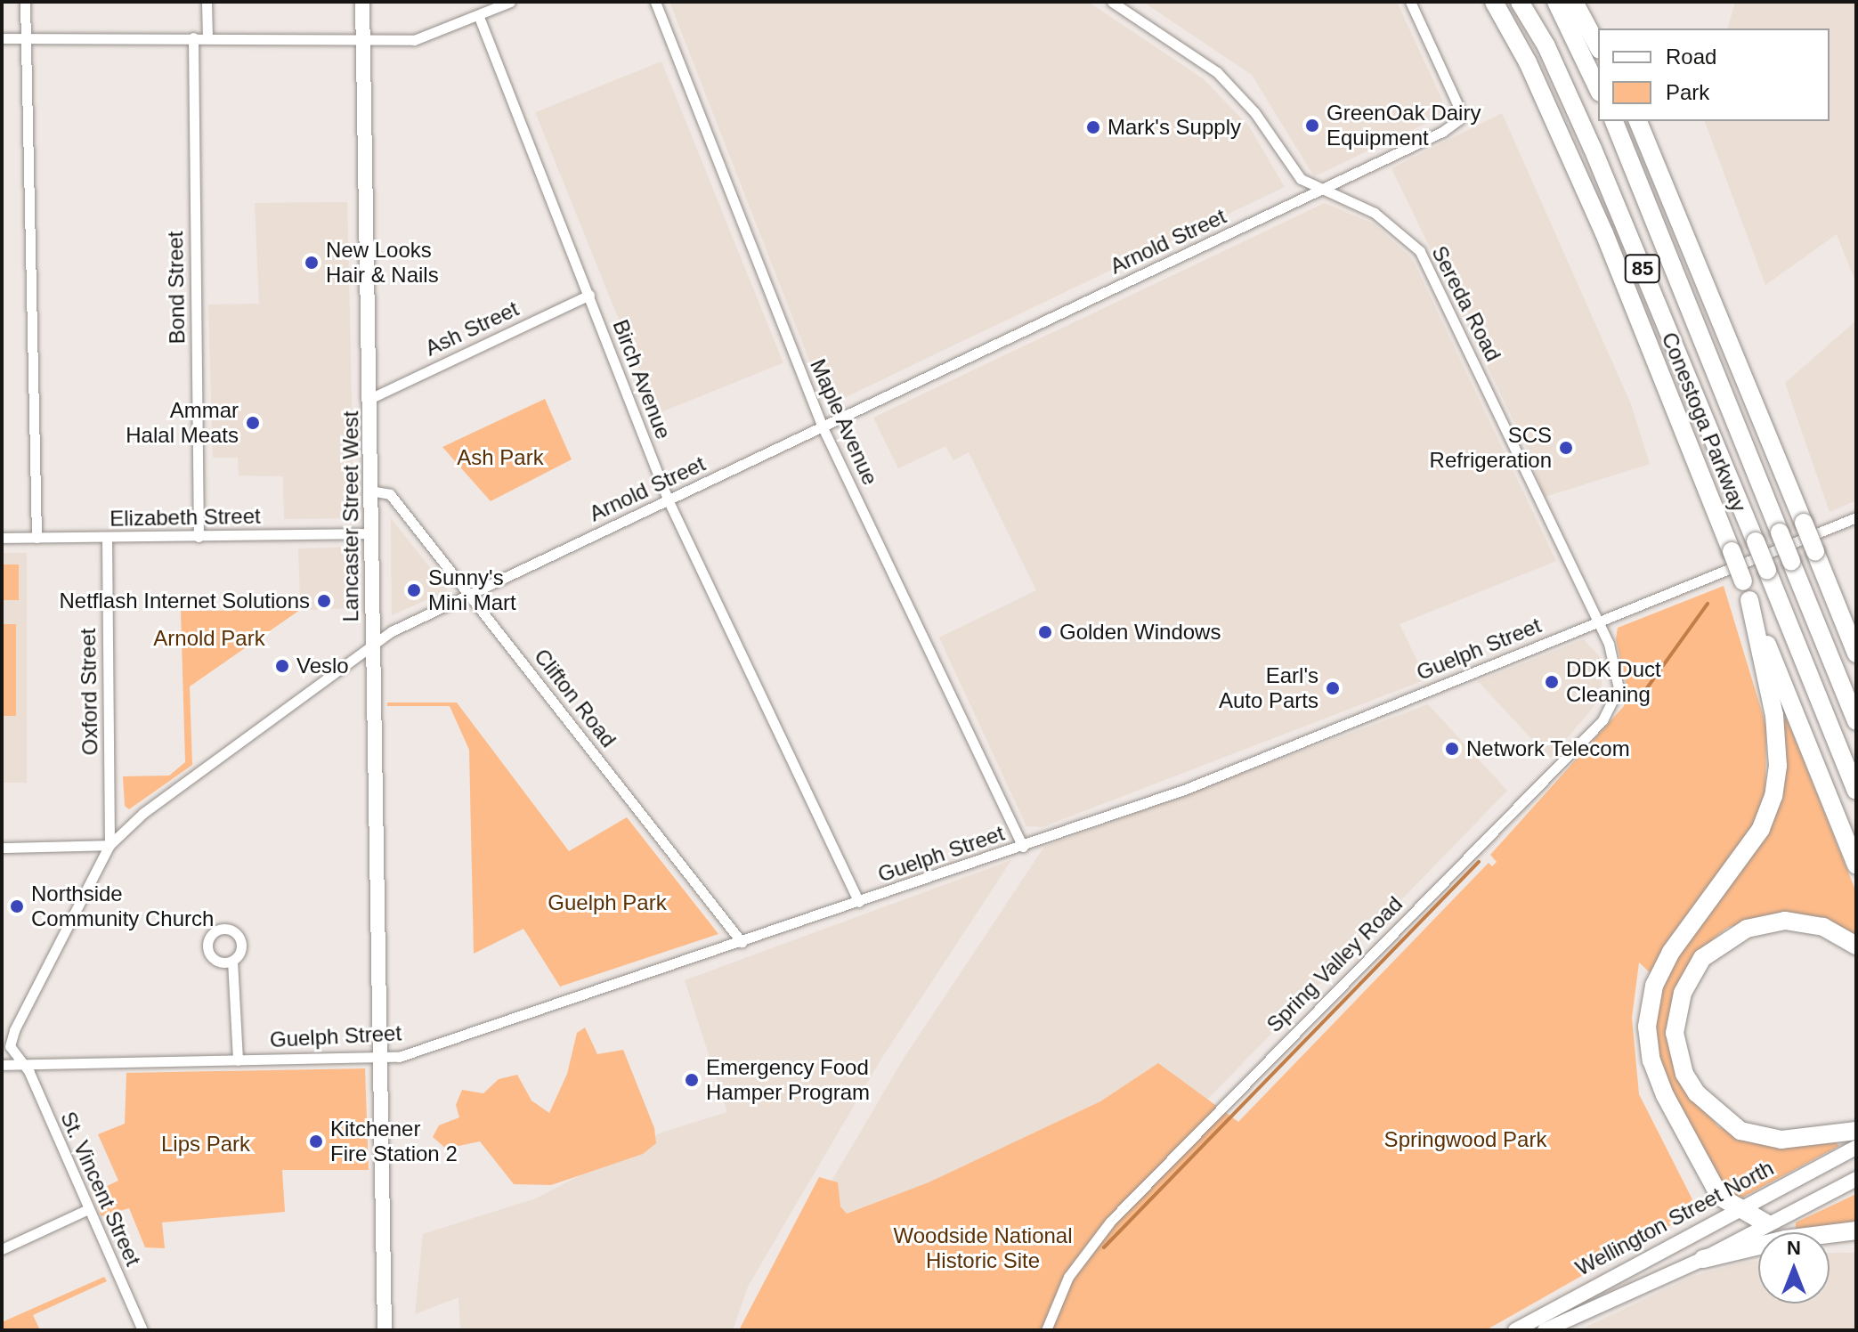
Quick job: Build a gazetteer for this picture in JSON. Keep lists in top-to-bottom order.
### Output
{
  "streets": {
    "highway": ["85", "Conestoga Parkway"],
    "main road": ["Lancaster Street West", "Wellington Street North"],
    "street": [
      "Arnold Street",
      "Bond Street",
      "Sereda Road",
      "Ash Street",
      "Birch Avenue",
      "Maple Avenue",
      "Elizabeth Street",
      "Guelph Street",
      "Oxford Street",
      "Clifton Road",
      "Spring Valley Road",
      "St. Vincent Street"
    ]
  },
  "crossings": [
    ["Arnold Street", "Sereda Road"],
    ["Arnold Street", "Birch Avenue"],
    ["Arnold Street", "Maple Avenue"],
    ["Arnold Street", "Lancaster Street West"],
    ["Arnold Street", "Guelph Street"],
    ["Arnold Street", "Oxford Street"],
    ["Arnold Street", "Clifton Road"],
    ["Arnold Street", "St. Vincent Street"],
    ["Bond Street", "Elizabeth Street"],
    ["Sereda Road", "Guelph Street"],
    ["Sereda Road", "Spring Valley Road"],
    ["Ash Street", "Birch Avenue"],
    ["Ash Street", "Lancaster Street West"],
    ["Birch Avenue", "Guelph Street"],
    ["Maple Avenue", "Guelph Street"],
    ["Lancaster Street West", "Elizabeth Street"],
    ["Lancaster Street West", "Guelph Street"],
    ["Lancaster Street West", "Clifton Road"],
    ["Elizabeth Street", "Oxford Street"],
    ["Guelph Street", "Clifton Road"],
    ["Guelph Street", "Spring Valley Road"],
    ["Guelph Street", "St. Vincent Street"]
  ],
  "parks": [
    "Ash Park",
    "Arnold Park",
    "Guelph Park",
    "Springwood Park",
    "Lips Park",
    "Woodside National Historic Site"
  ],
  "places": [
    "GreenOak Dairy Equipment",
    "Mark's Supply",
    "New Looks Hair & Nails",
    "Ammar Halal Meats",
    "SCS Refrigeration",
    "Sunny's Mini Mart",
    "Netflash Internet Solutions",
    "Golden Windows",
    "Veslo",
    "DDK Duct Cleaning",
    "Earl's Auto Parts",
    "Network Telecom",
    "Northside Community Church",
    "Emergency Food Hamper Program",
    "Kitchener Fire Station 2"
  ],
  "legend": ["Road", "Park"],
  "north": "top"
}
